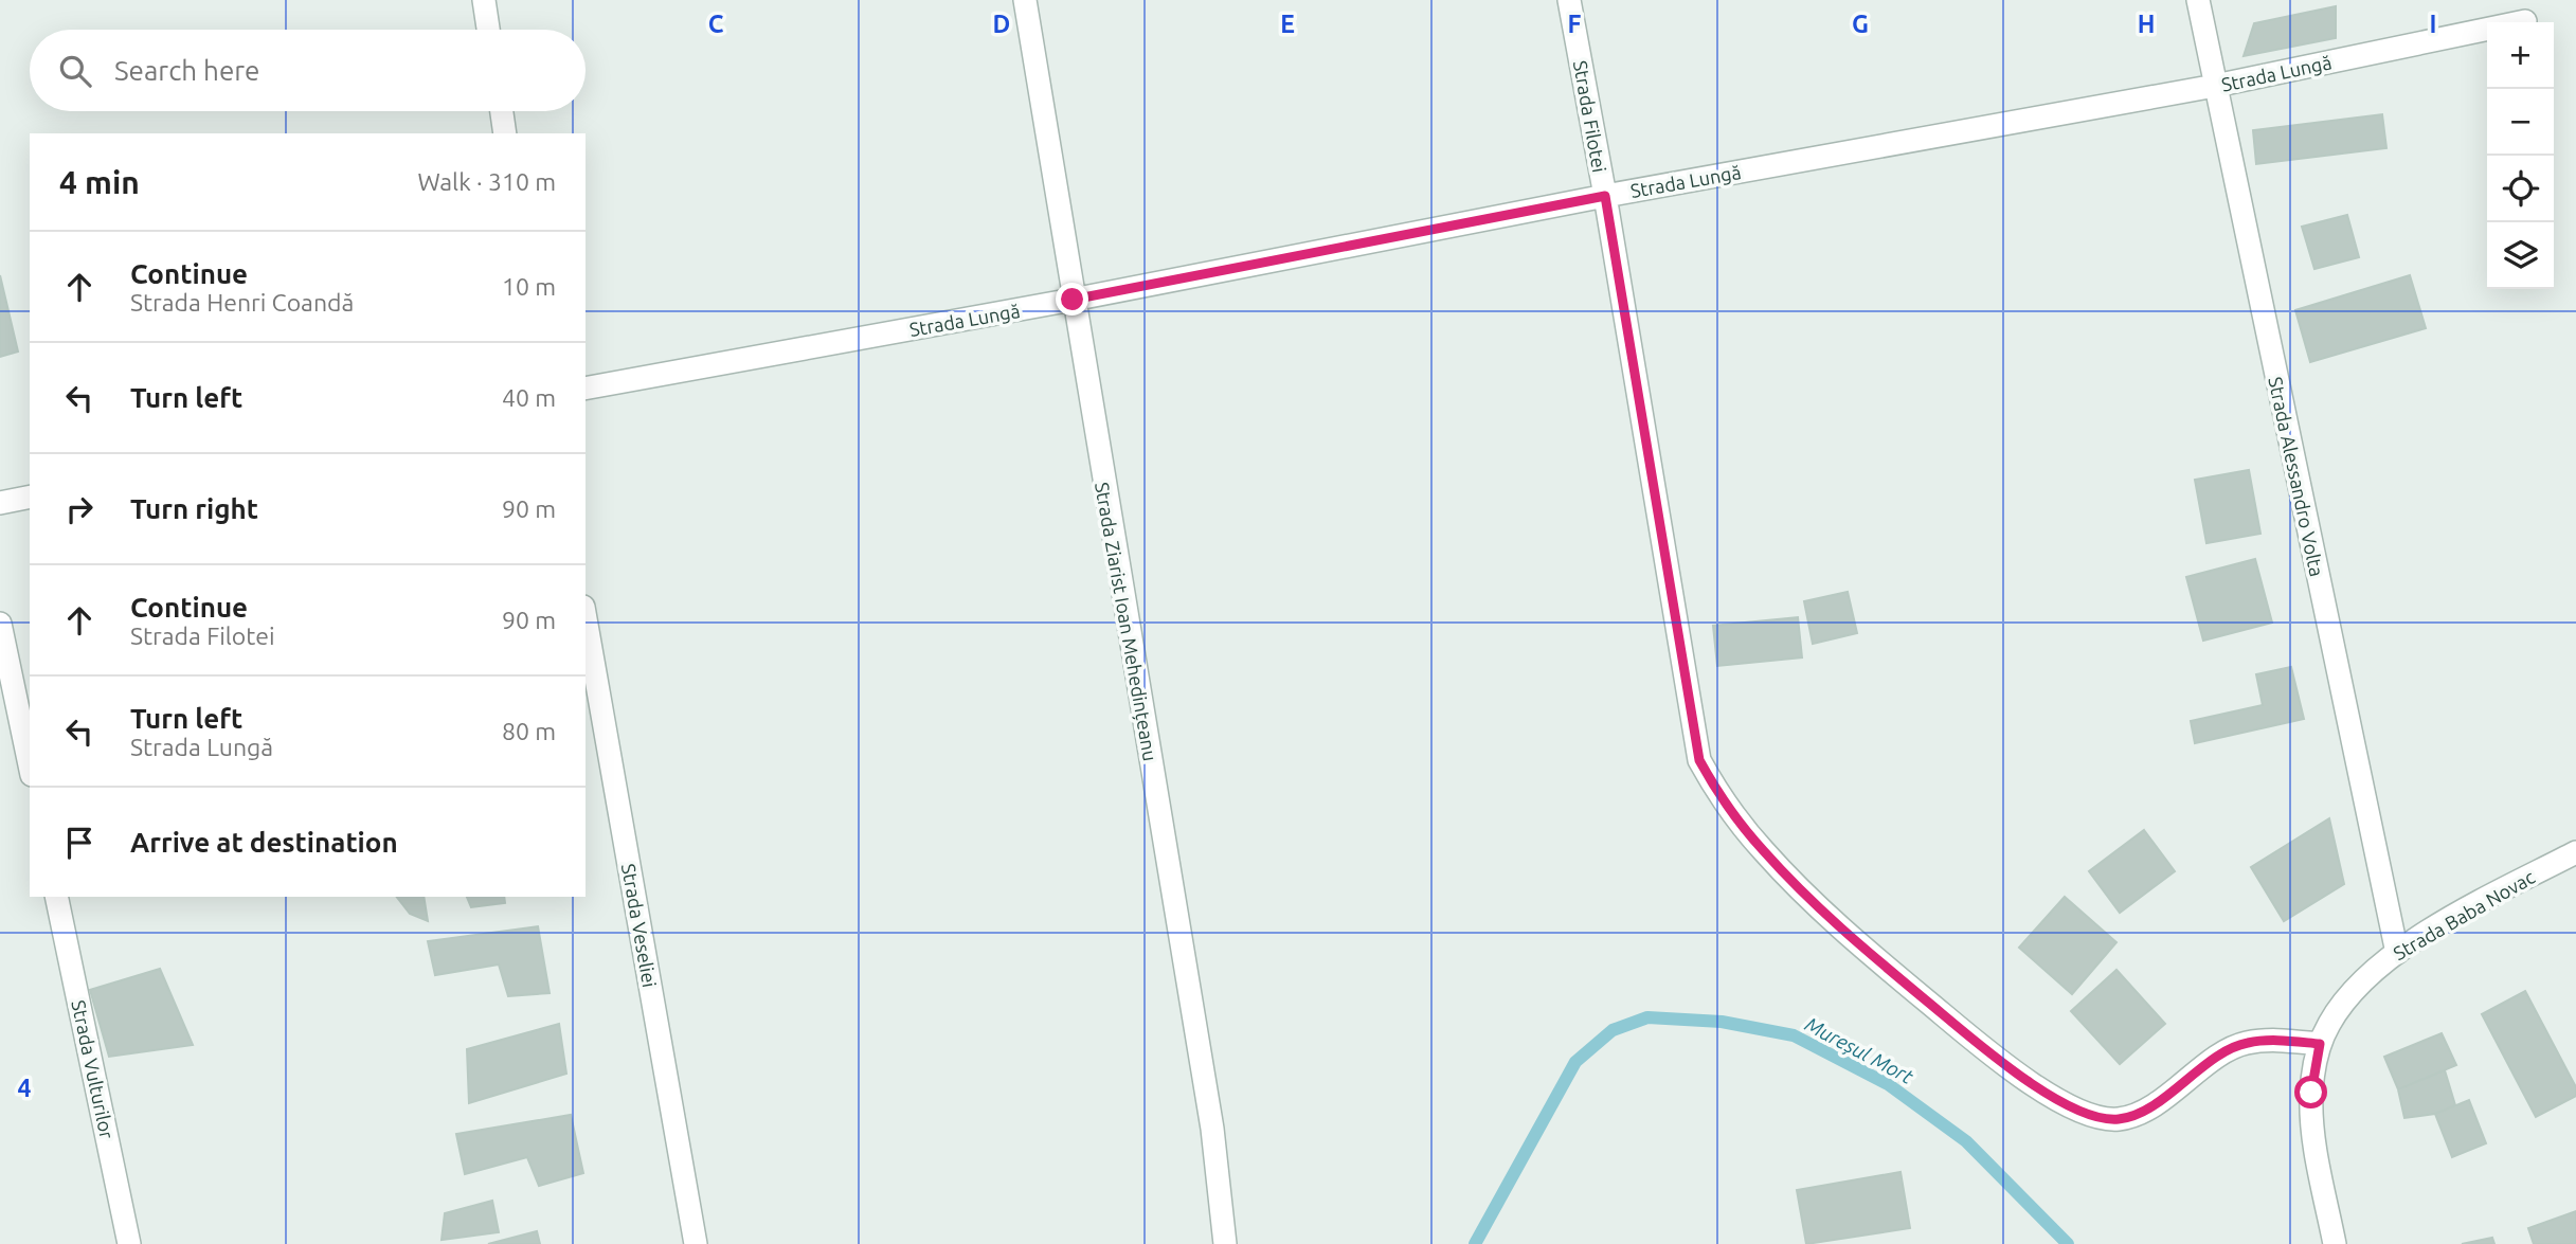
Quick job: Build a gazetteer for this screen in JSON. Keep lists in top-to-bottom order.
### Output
{
  "streets": {
    "street": [
      "Strada Lungă",
      "Strada Filotei",
      "Strada Alessandro Volta",
      "Strada Ziarist Ioan Mehedințeanu",
      "Strada Baba Novac",
      "Strada Veseliei",
      "Strada Vulturilor"
    ]
  },
  "crossings": [
    ["Strada Lungă", "Strada Filotei"],
    ["Strada Lungă", "Strada Alessandro Volta"],
    ["Strada Lungă", "Strada Ziarist Ioan Mehedințeanu"],
    ["Strada Filotei", "Strada Baba Novac"],
    ["Strada Alessandro Volta", "Strada Baba Novac"]
  ],
  "water": ["Mureșul Mort"],
  "page": {
    "map_buttons": ["+", "−"],
    "search": "Search here",
    "heading": ["4 min", "Walk · 310 m"],
    "list": [
      ["Continue", "Strada Henri Coandă", "10 m"],
      ["Turn left", "40 m"],
      ["Turn right", "90 m"],
      ["Continue", "Strada Filotei", "90 m"],
      ["Turn left", "Strada Lungă", "80 m"],
      "Arrive at destination"
    ]
  },
  "grid": {
    "columns": [
      "C",
      "D",
      "E",
      "F",
      "G",
      "H",
      "I"
    ],
    "rows": ["4"]
  }
}
